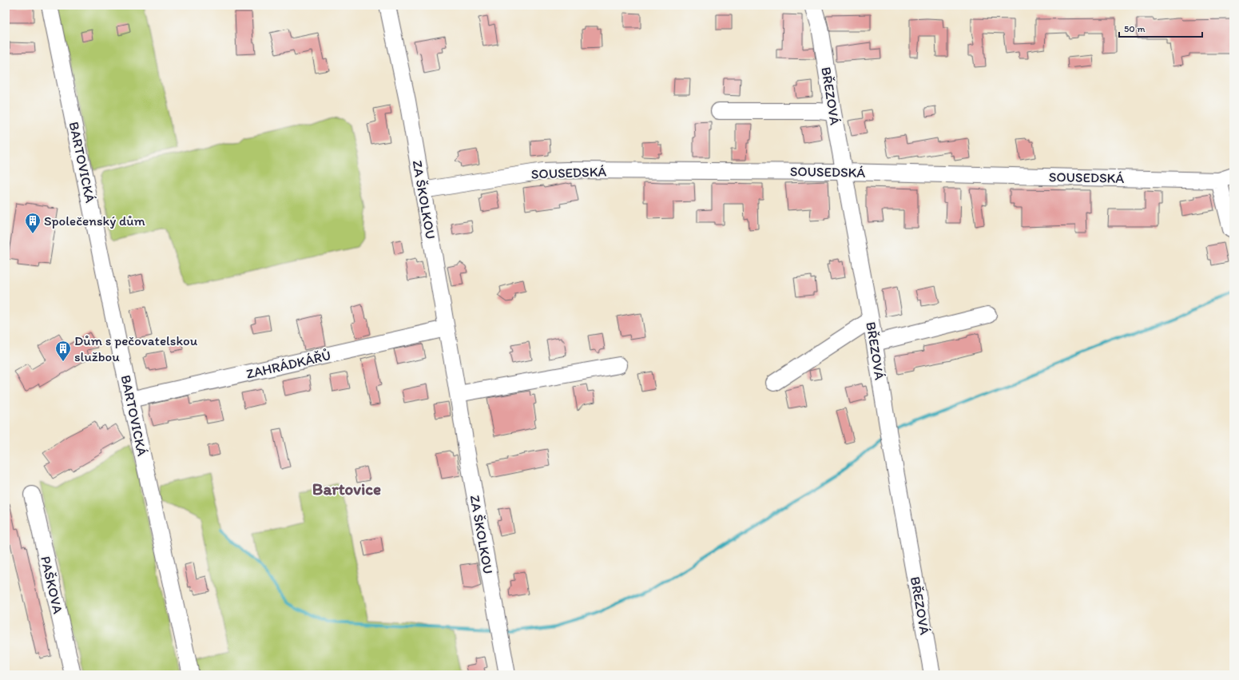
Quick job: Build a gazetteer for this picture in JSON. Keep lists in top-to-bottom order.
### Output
{
  "streets": {
    "street": [
      "BŘEZOVÁ",
      "BARTOVICKÁ",
      "SOUSEDSKÁ",
      "ZA ŠKOLKOU",
      "ZAHRÁDKÁŘŮ",
      "PAŠKOVA"
    ]
  },
  "crossings": [
    ["BŘEZOVÁ", "SOUSEDSKÁ"],
    ["BARTOVICKÁ", "ZAHRÁDKÁŘŮ"],
    ["SOUSEDSKÁ", "ZA ŠKOLKOU"],
    ["ZA ŠKOLKOU", "ZAHRÁDKÁŘŮ"]
  ],
  "districts": ["Bartovice"],
  "places": {
    "building": ["Společenský dům", "Dům s pečovatelskou službou"]
  },
  "scale_bar": "50 m"
}
